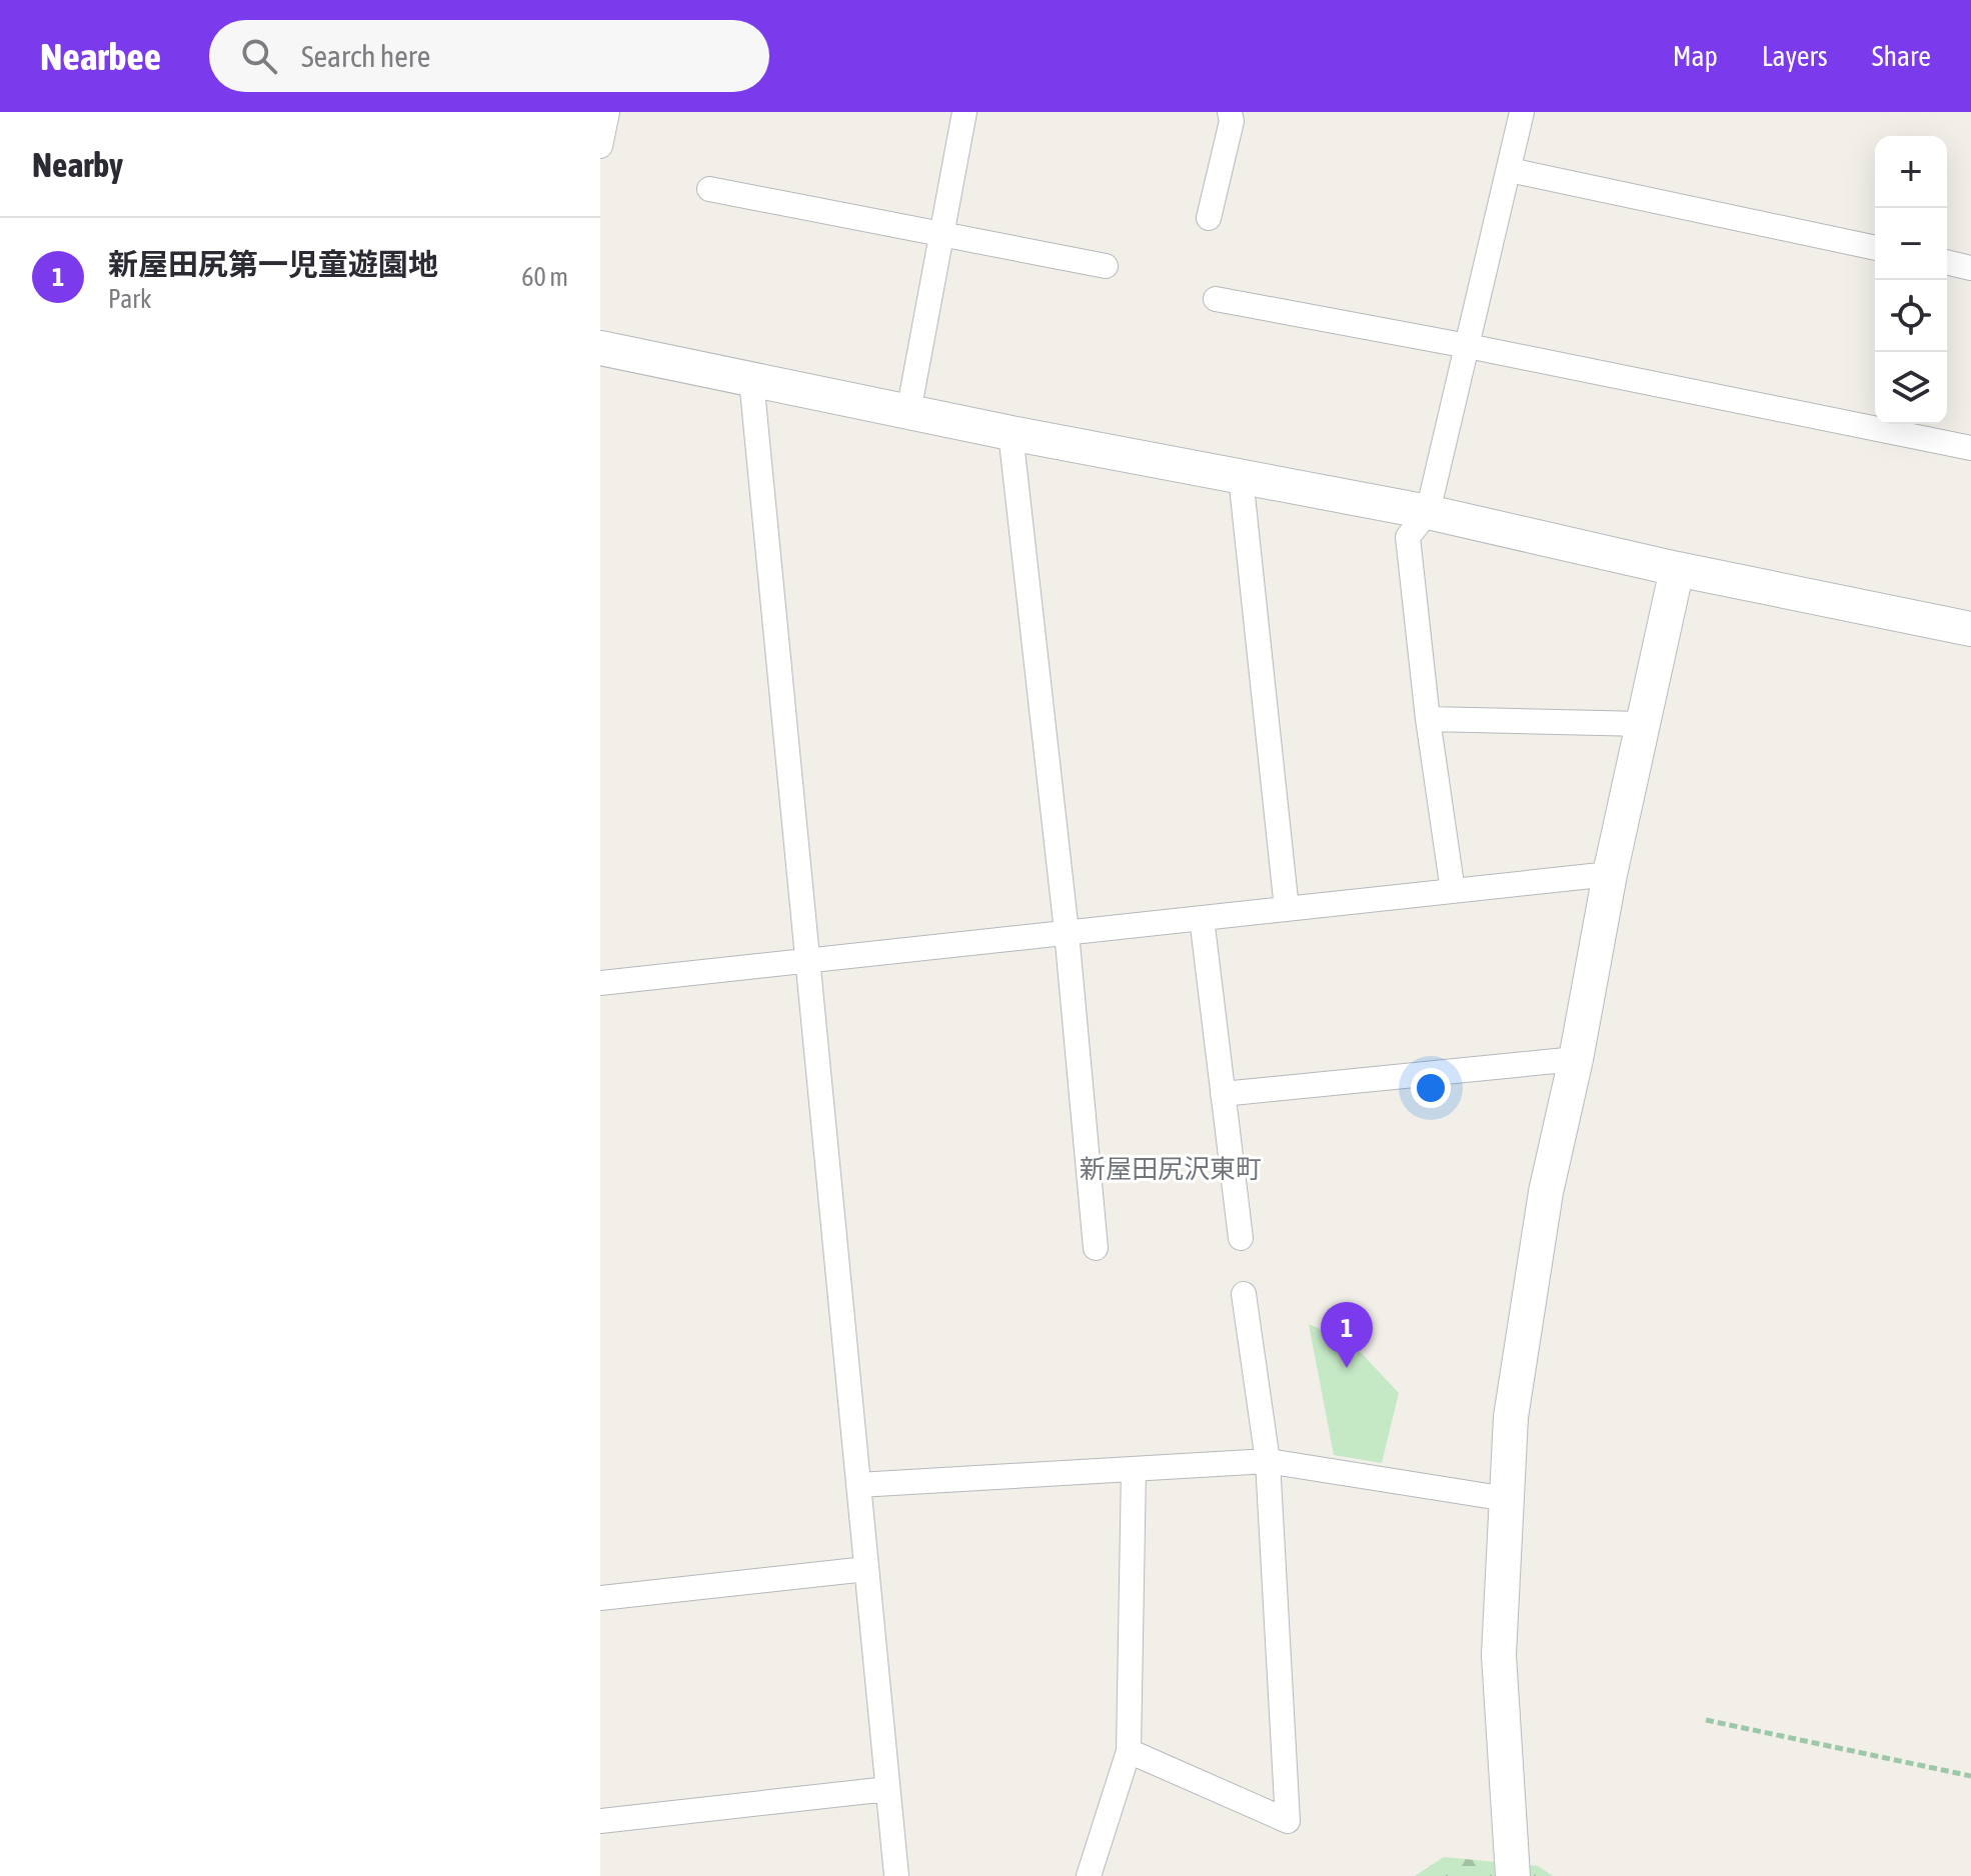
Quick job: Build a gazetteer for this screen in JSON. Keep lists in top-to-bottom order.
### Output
{
  "districts": ["新屋田尻沢東町"],
  "page": {
    "header": "Nearbee",
    "search": "Search here",
    "nav": ["Map", "Layers", "Share"],
    "heading": "Nearby",
    "map_buttons": ["+", "−"],
    "list": [
      {
        "mark": "1",
        "name": "新屋田尻第一児童遊園地",
        "note": "Park",
        "value": "60 m"
      }
    ],
    "pins": "1"
  }
}
